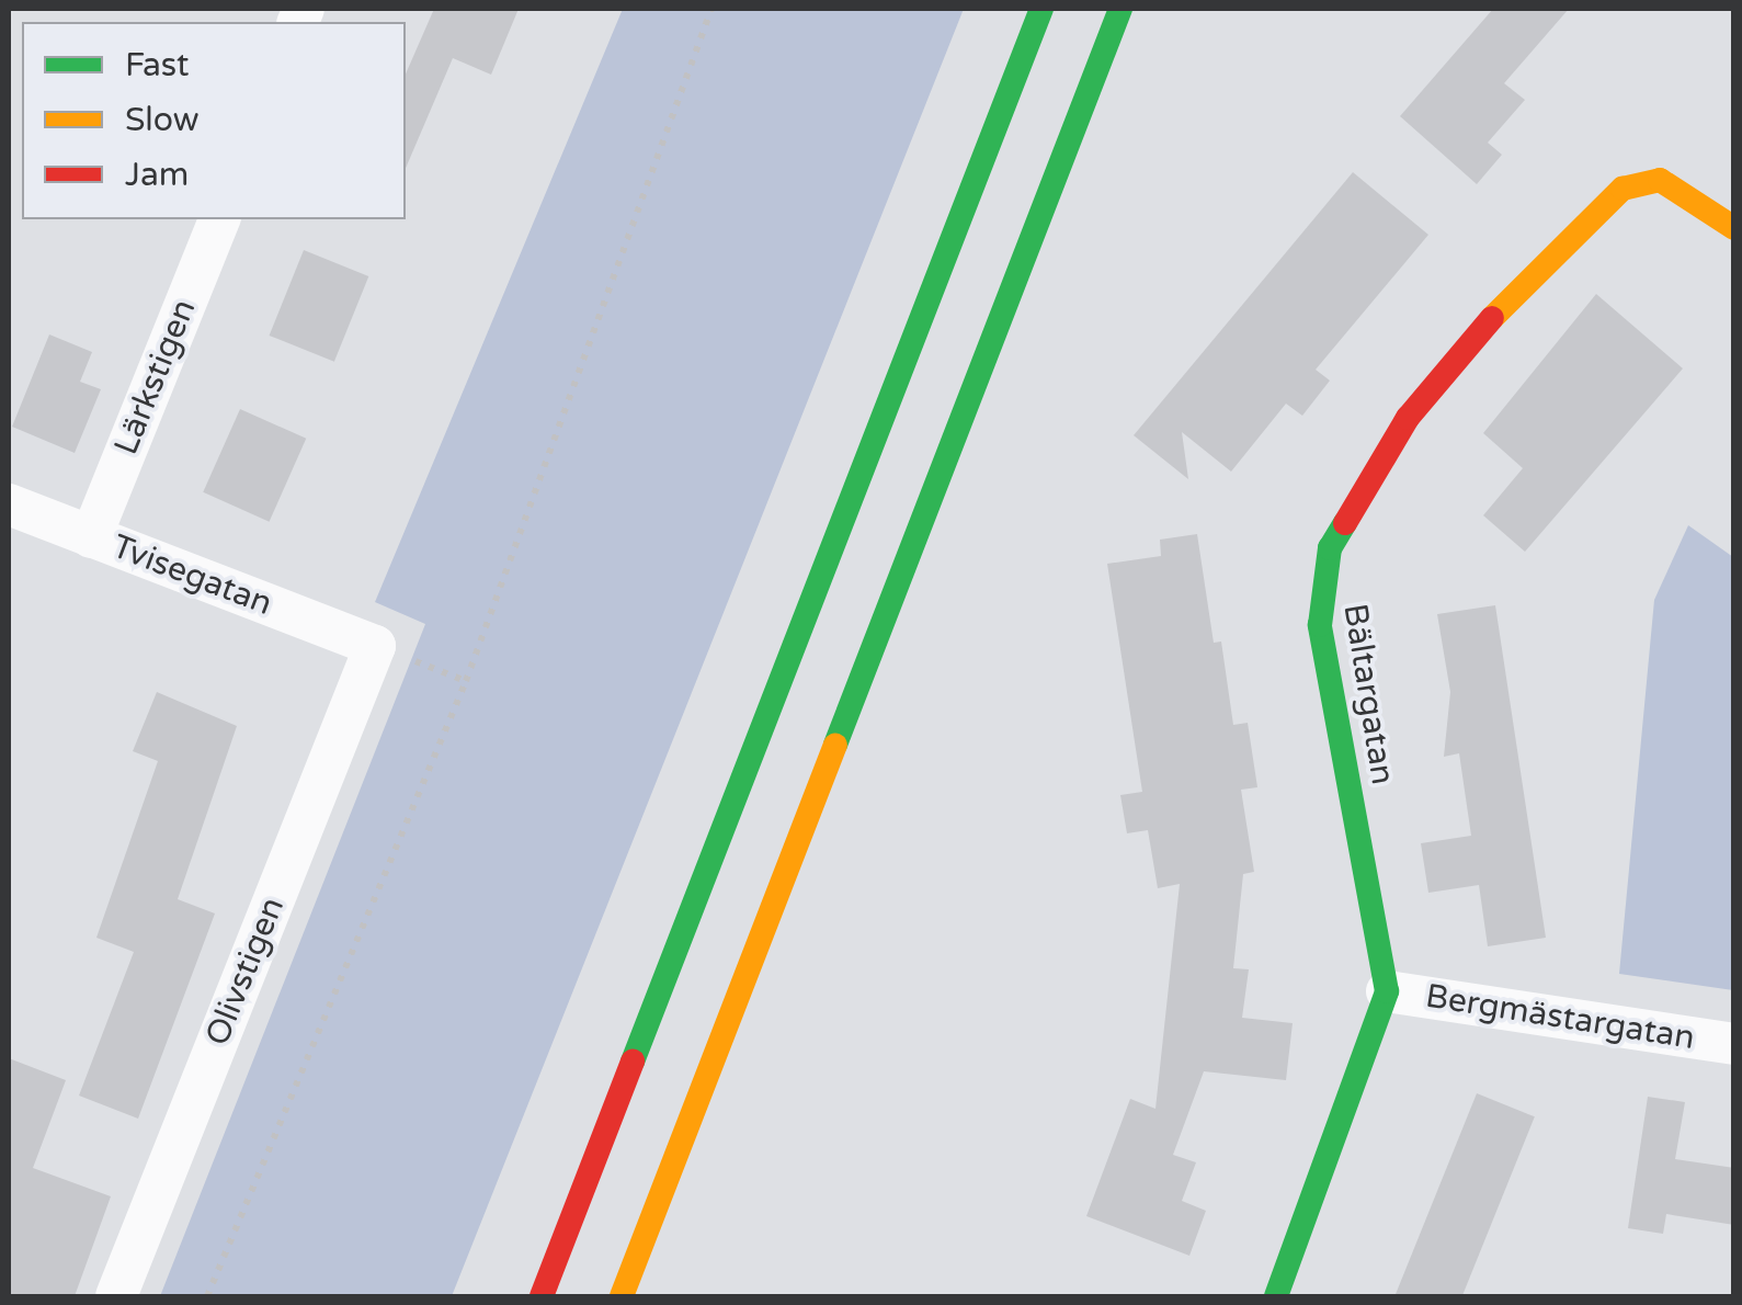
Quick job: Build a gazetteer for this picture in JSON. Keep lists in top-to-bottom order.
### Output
{
  "streets": {
    "main road": ["Bältargatan"],
    "street": [
      "Lärkstigen",
      "Tvisegatan",
      "Olivstigen",
      "Bergmästargatan"
    ]
  },
  "crossings": [
    ["Lärkstigen", "Tvisegatan"],
    ["Tvisegatan", "Olivstigen"],
    ["Bältargatan", "Bergmästargatan"]
  ],
  "legend": ["Fast", "Slow", "Jam"]
}
